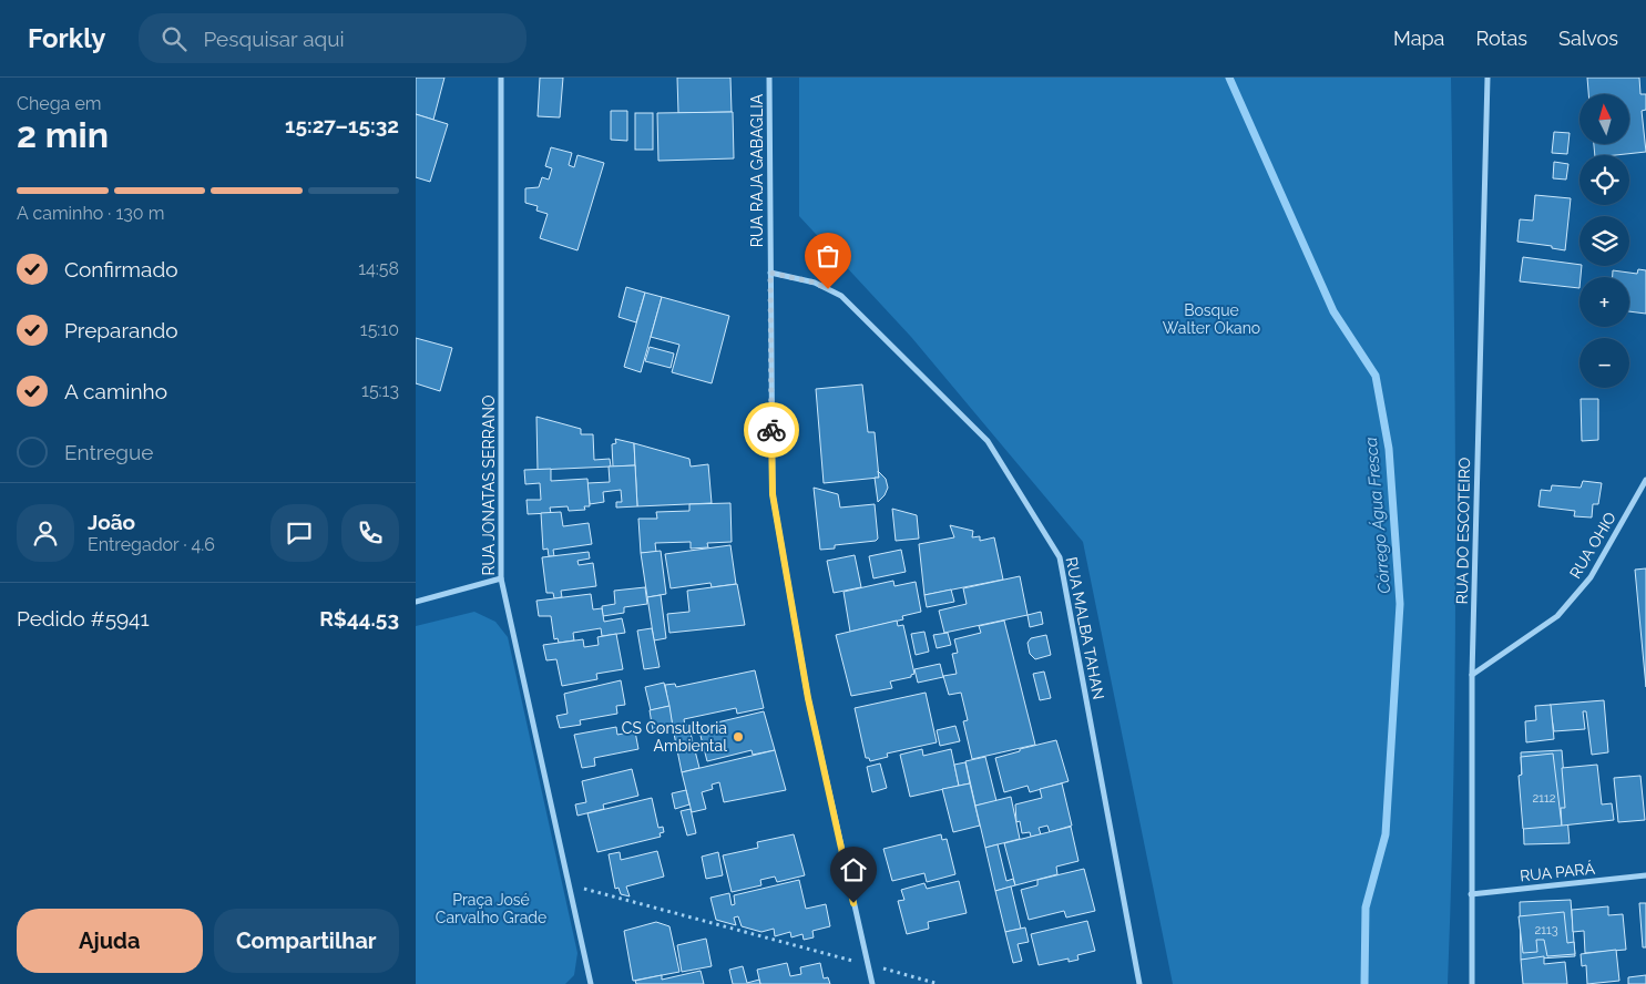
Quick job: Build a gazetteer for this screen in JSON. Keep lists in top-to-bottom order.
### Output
{
  "streets": {
    "street": [
      "RUA RAJA GABAGLIA",
      "RUA JONATAS SERRANO",
      "RUA DO ESCOTEIRO",
      "RUA OHIO",
      "RUA MALBA TAHAN",
      "RUA PARÁ"
    ]
  },
  "crossings": [
    ["RUA RAJA GABAGLIA", "RUA MALBA TAHAN"],
    ["RUA DO ESCOTEIRO", "RUA OHIO"],
    ["RUA DO ESCOTEIRO", "RUA PARÁ"]
  ],
  "water": ["Córrego Água Fresca"],
  "parks": ["Bosque Walter Okano", "Praça José Carvalho Grade"],
  "places": ["CS Consultoria Ambiental"],
  "house_numbers": ["2112", "2113"],
  "north": "top",
  "page": {
    "header": "Forkly",
    "search": "Pesquisar aqui",
    "nav": ["Mapa", "Rotas", "Salvos"],
    "heading": ["2 min", "Chega em", "15:27–15:32"],
    "panel": [
      "João",
      "Entregador · 4.6",
      "Pedido #5941",
      "R$44.53"
    ],
    "map_buttons": ["+", "−"],
    "bar": "A caminho · 130 m",
    "list": [
      ["Confirmado", "14:58"],
      ["Preparando", "15:10"],
      ["A caminho", "15:13"],
      "Entregue"
    ],
    "buttons": ["Ajuda", "Compartilhar"]
  }
}
